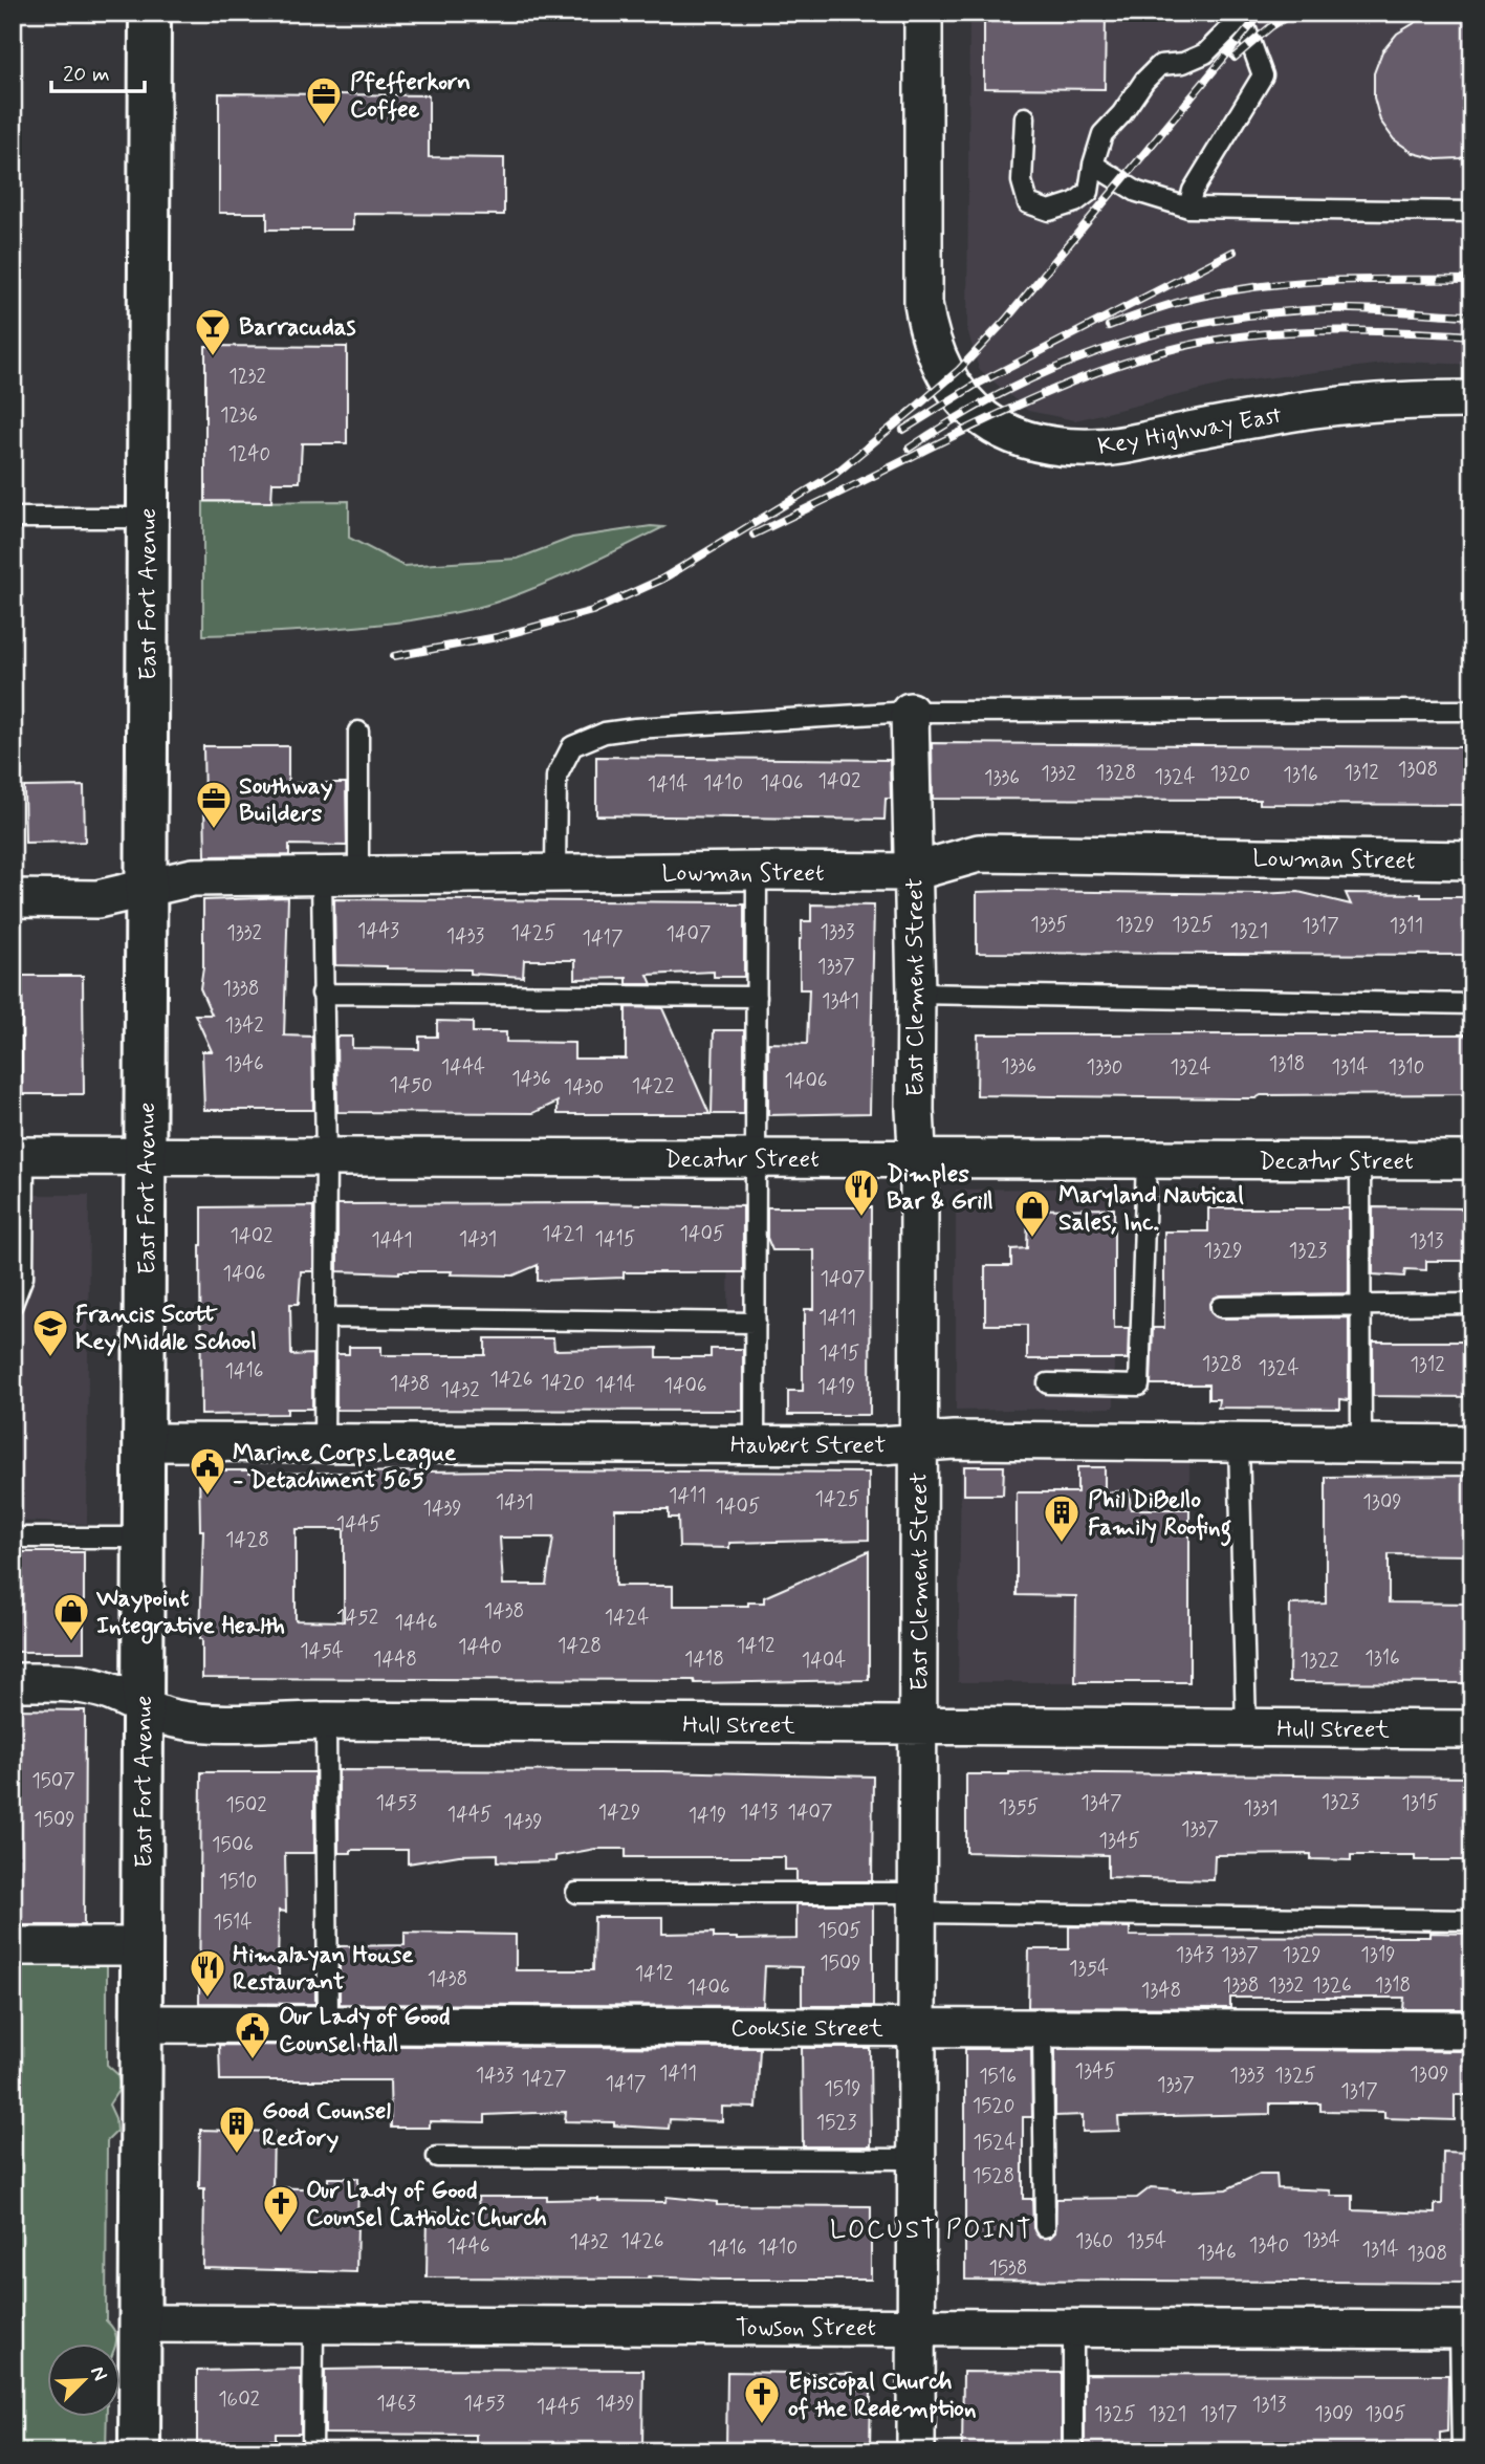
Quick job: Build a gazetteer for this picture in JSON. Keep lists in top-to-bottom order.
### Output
{
  "streets": {
    "street": [
      "Key Highway East",
      "East Fort Avenue",
      "Lowman Street",
      "East Clement Street",
      "Decatur Street",
      "Haubert Street",
      "Hull Street",
      "Cooksie Street",
      "Towson Street"
    ]
  },
  "crossings": [
    ["East Fort Avenue", "Lowman Street"],
    ["East Fort Avenue", "Decatur Street"],
    ["East Fort Avenue", "Haubert Street"],
    ["East Fort Avenue", "Hull Street"],
    ["East Fort Avenue", "Cooksie Street"],
    ["East Fort Avenue", "Towson Street"],
    ["Lowman Street", "East Clement Street"],
    ["East Clement Street", "Decatur Street"],
    ["East Clement Street", "Haubert Street"],
    ["East Clement Street", "Hull Street"],
    ["East Clement Street", "Cooksie Street"],
    ["East Clement Street", "Towson Street"]
  ],
  "districts": ["LOCUST POINT"],
  "places": {
    "office": ["Pfefferkorn Coffee", "Southway Builders"],
    "bar": ["Barracudas"],
    "restaurant": ["Dimples Bar & Grill", "Himalayan House Restaurant"],
    "shop": ["Maryland Nautical Sales, Inc.", "Waypoint Integrative Health"],
    "school or university": ["Francis Scott Key Middle School"],
    "public building": ["Marine Corps League - Detachment 565", "Our Lady of Good Counsel Hall"],
    "building": ["Phil DiBello Family Roofing", "Good Counsel Rectory"],
    "church": ["Our Lady of Good Counsel Catholic Church", "Episcopal Church of the Redemption"]
  },
  "house_numbers": [
    "1232",
    "1236",
    "1240",
    "1308",
    "1328",
    "1312",
    "1332",
    "1320",
    "1316",
    "1324",
    "1336",
    "1402",
    "1410",
    "1406",
    "1414",
    "1335",
    "1329",
    "1325",
    "1317",
    "1311",
    "1443",
    "1321",
    "1333",
    "1332",
    "1425",
    "1407",
    "1433",
    "1417",
    "1337",
    "1338",
    "1341",
    "1342",
    "1346",
    "1318",
    "1336",
    "1444",
    "1330",
    "1324",
    "1314",
    "1310",
    "1436",
    "1406",
    "1450",
    "1422",
    "1430",
    "1421",
    "1405",
    "1402",
    "1431",
    "1415",
    "1441",
    "1313",
    "1329",
    "1323",
    "1406",
    "1407",
    "1411",
    "1415",
    "1328",
    "1312",
    "1324",
    "1416",
    "1426",
    "1420",
    "1438",
    "1414",
    "1406",
    "1419",
    "1432",
    "1411",
    "1425",
    "1431",
    "1309",
    "1405",
    "1439",
    "1445",
    "1428",
    "1438",
    "1452",
    "1424",
    "1446",
    "1428",
    "1412",
    "1440",
    "1454",
    "1316",
    "1448",
    "1418",
    "1404",
    "1322",
    "1507",
    "1323",
    "1453",
    "1347",
    "1315",
    "1502",
    "1355",
    "1331",
    "1429",
    "1413",
    "1407",
    "1445",
    "1419",
    "1509",
    "1439",
    "1337",
    "1345",
    "1506",
    "1510",
    "1514",
    "1505",
    "1343",
    "1337",
    "1329",
    "1319",
    "1509",
    "1354",
    "1412",
    "1438",
    "1338",
    "1332",
    "1326",
    "1318",
    "1406",
    "1348",
    "1345",
    "1411",
    "1309",
    "1433",
    "1333",
    "1325",
    "1516",
    "1427",
    "1417",
    "1337",
    "1519",
    "1317",
    "1520",
    "1523",
    "1524",
    "1528",
    "1334",
    "1426",
    "1360",
    "1354",
    "1432",
    "1340",
    "1446",
    "1410",
    "1416",
    "1314",
    "1346",
    "1308",
    "1538",
    "1602",
    "1463",
    "1453",
    "1439",
    "1313",
    "1445",
    "1325",
    "1321",
    "1317",
    "1309",
    "1305"
  ],
  "scale_bar": "20 m",
  "north": "top right"
}
